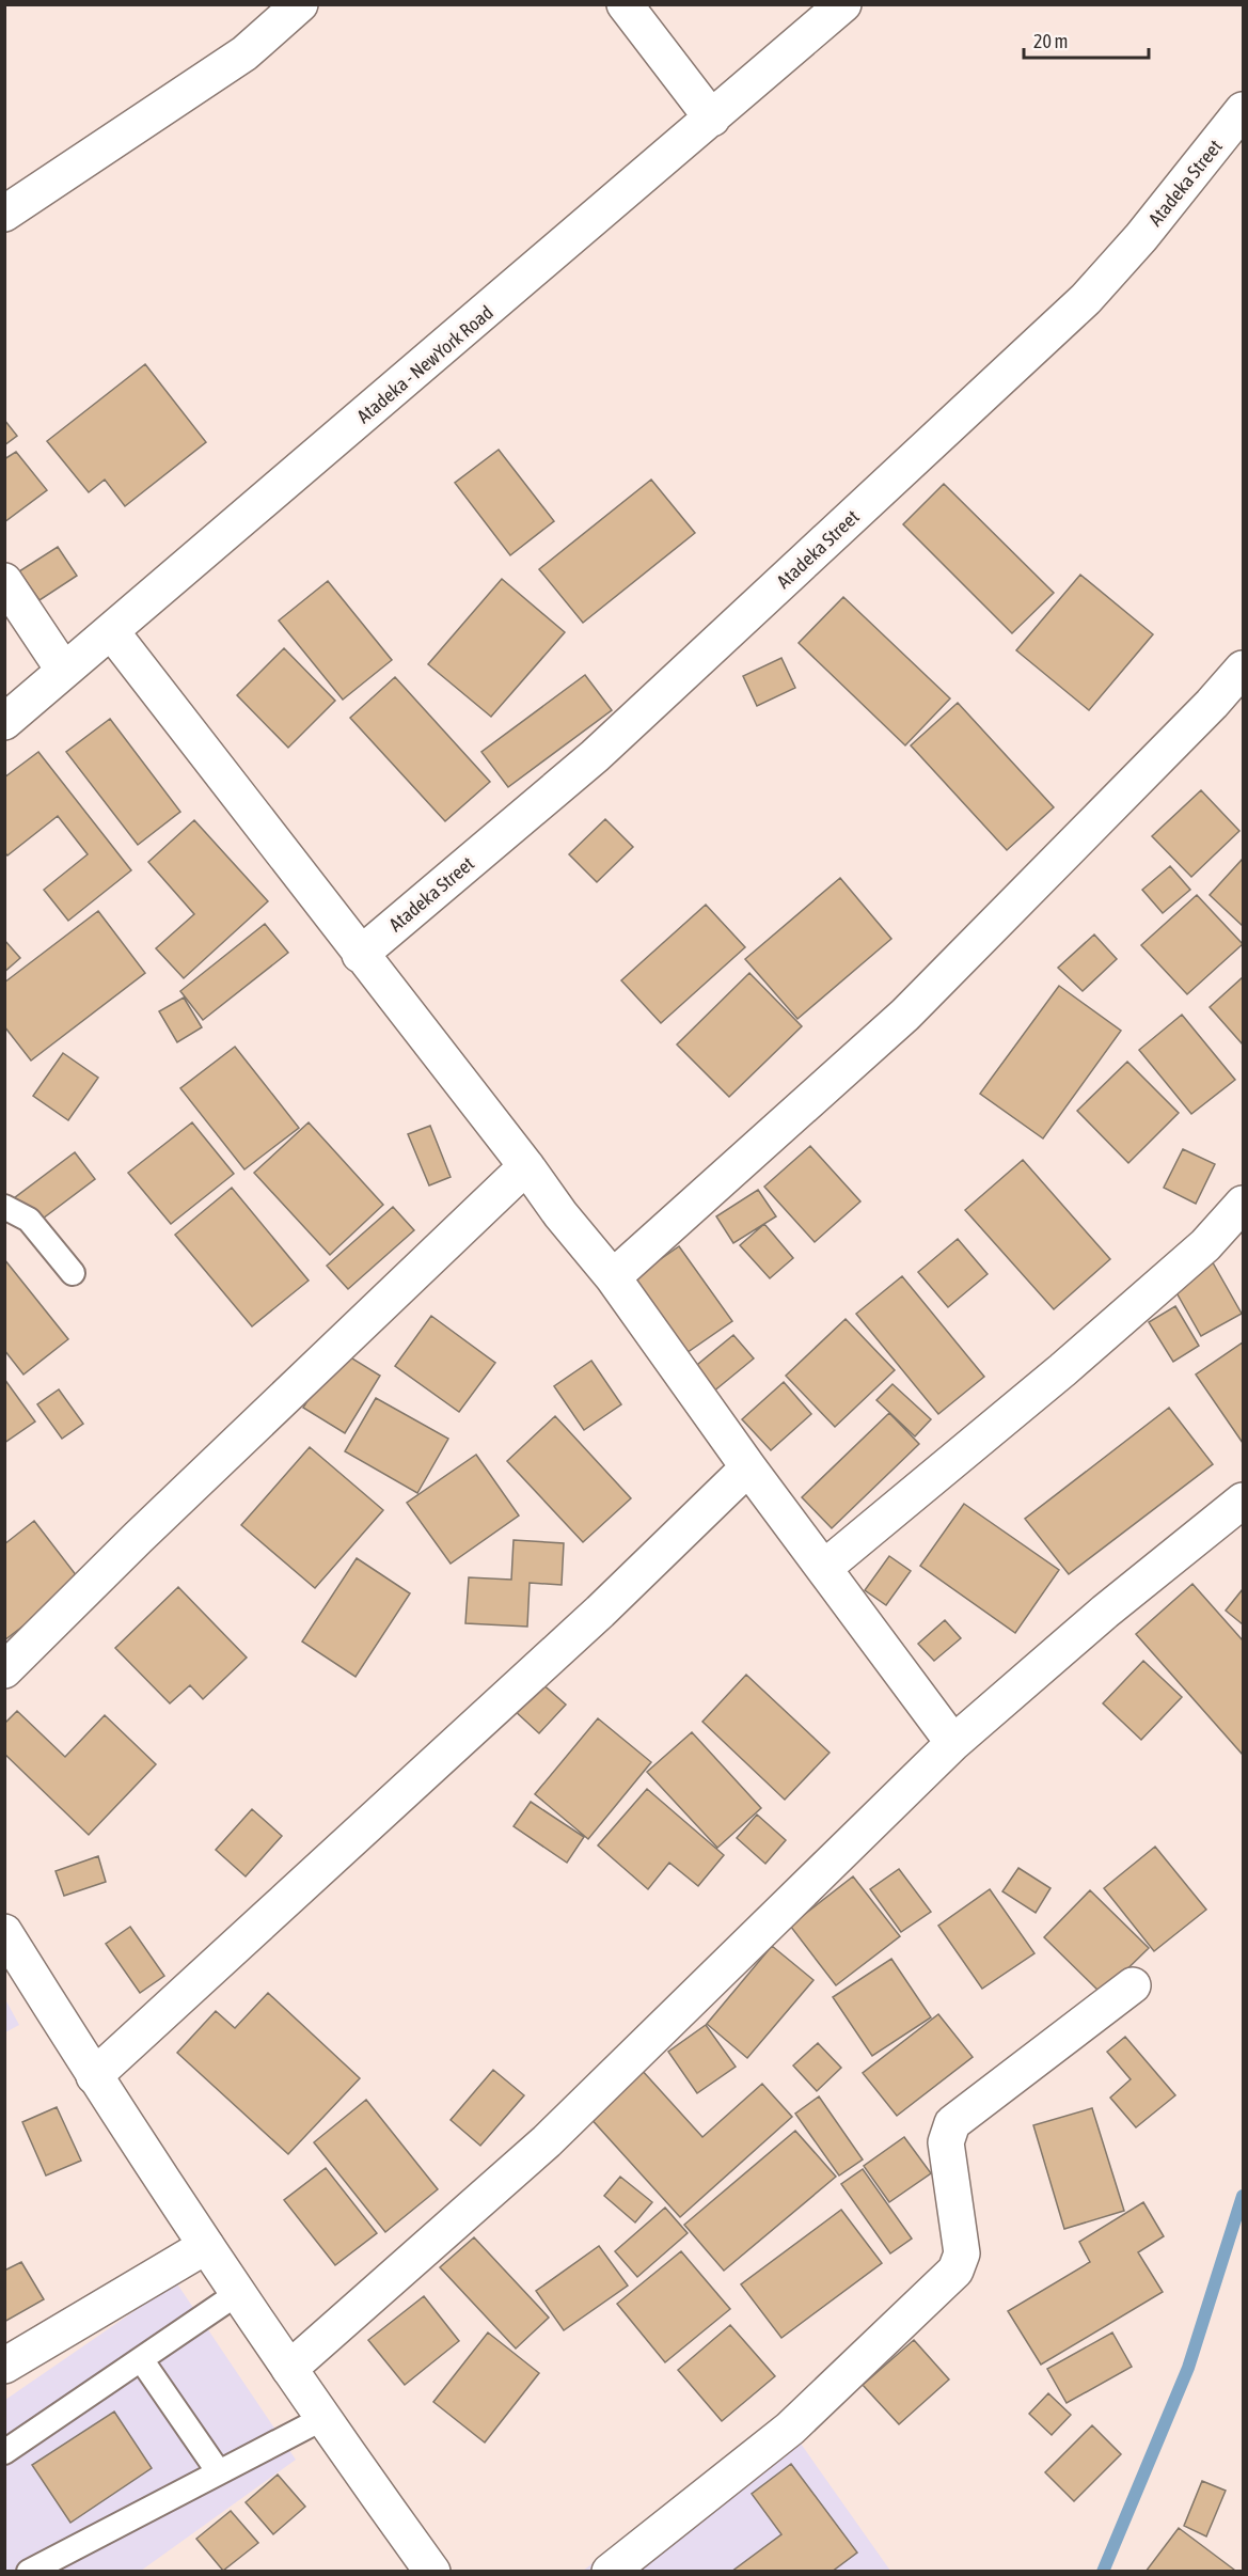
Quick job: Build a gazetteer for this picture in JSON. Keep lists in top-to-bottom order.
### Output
{
  "streets": {
    "street": ["Atadeka Street", "Atadeka - NewYork Road"]
  },
  "scale_bar": "20 m"
}
